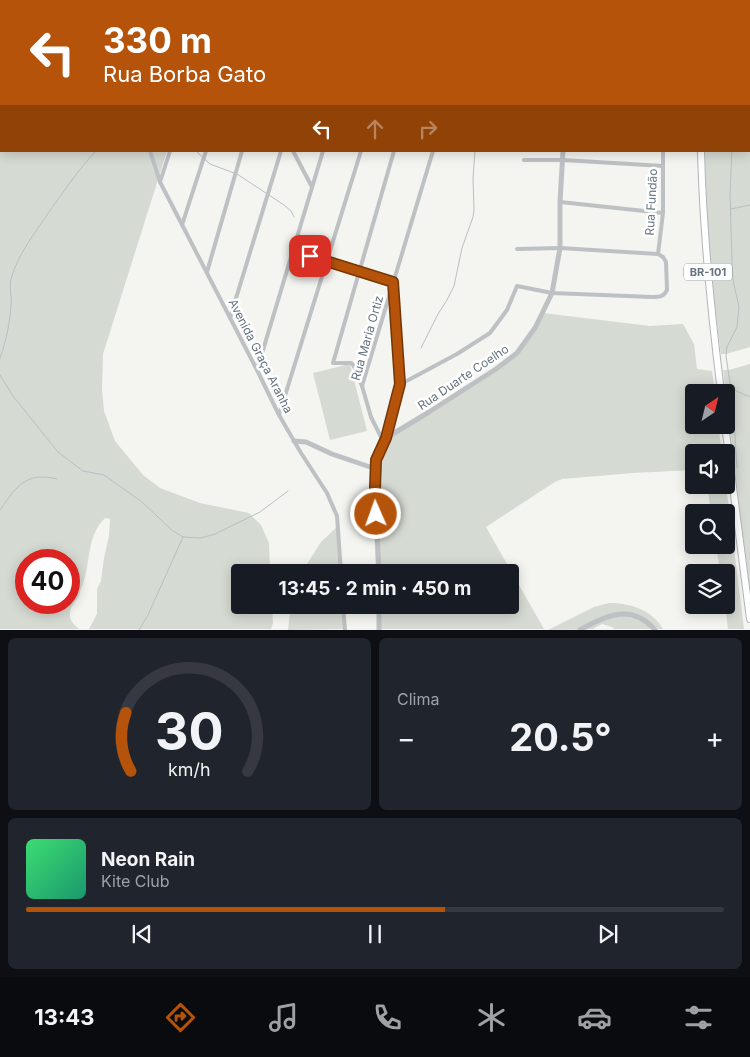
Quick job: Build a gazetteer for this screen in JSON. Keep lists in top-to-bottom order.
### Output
{
  "streets": {
    "main road": ["BR-101"],
    "street": [
      "Rua Fundão",
      "Rua Maria Ortiz",
      "Avenida Graça Aranha",
      "Rua Duarte Coelho"
    ]
  },
  "crossings": [
    ["Rua Maria Ortiz", "Rua Duarte Coelho"]
  ],
  "north": "top right",
  "page": {
    "turn": ["330 m", "Rua Borba Gato"],
    "limit": "40",
    "trip": "13:45 · 2 min · 450 m",
    "tile": "Clima",
    "heat": ["−", "20.5°", "+"],
    "song": ["Neon Rain", "Kite Club"],
    "tabs": "13:43",
    "gauge": ["30", "km/h"]
  }
}
